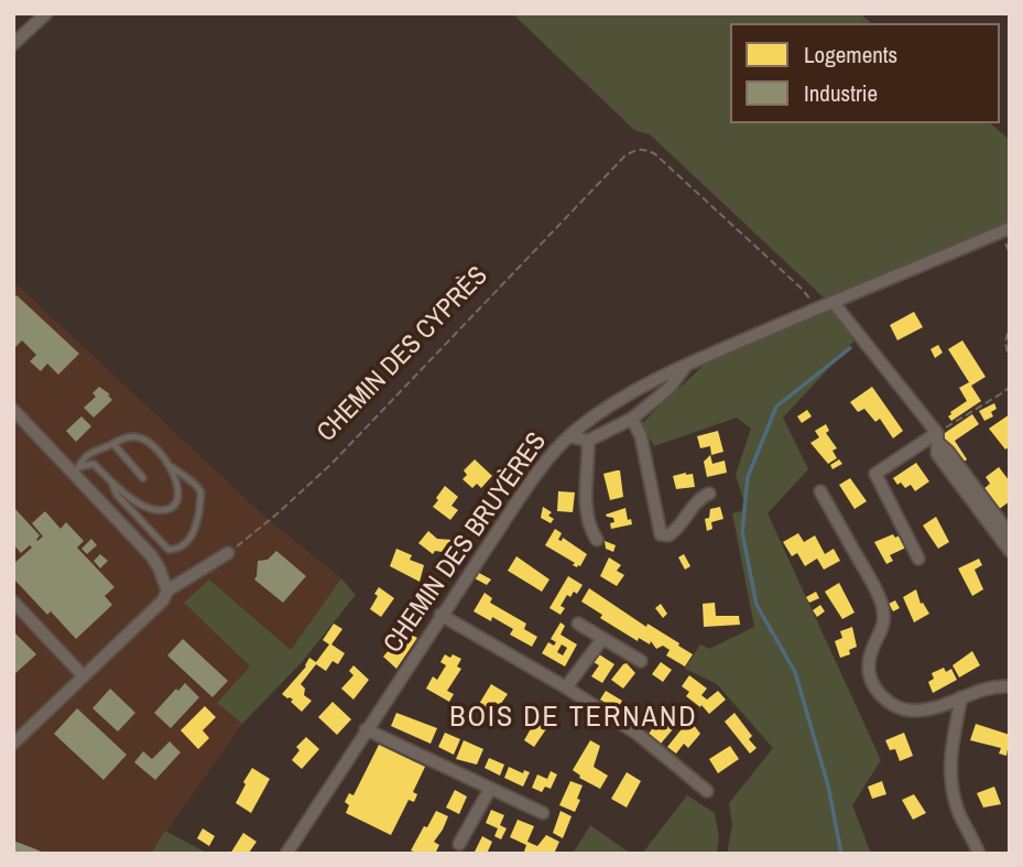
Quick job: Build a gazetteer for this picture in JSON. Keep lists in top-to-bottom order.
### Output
{
  "streets": {
    "street": ["CHEMIN DES BRUYÈRES"],
    "path": ["CHEMIN DES CYPRÈS"]
  },
  "crossings": [
    ["CHEMIN DES CYPRÈS", "CHEMIN DES BRUYÈRES"]
  ],
  "districts": ["BOIS DE TERNAND"],
  "legend": ["Logements", "Industrie"]
}
